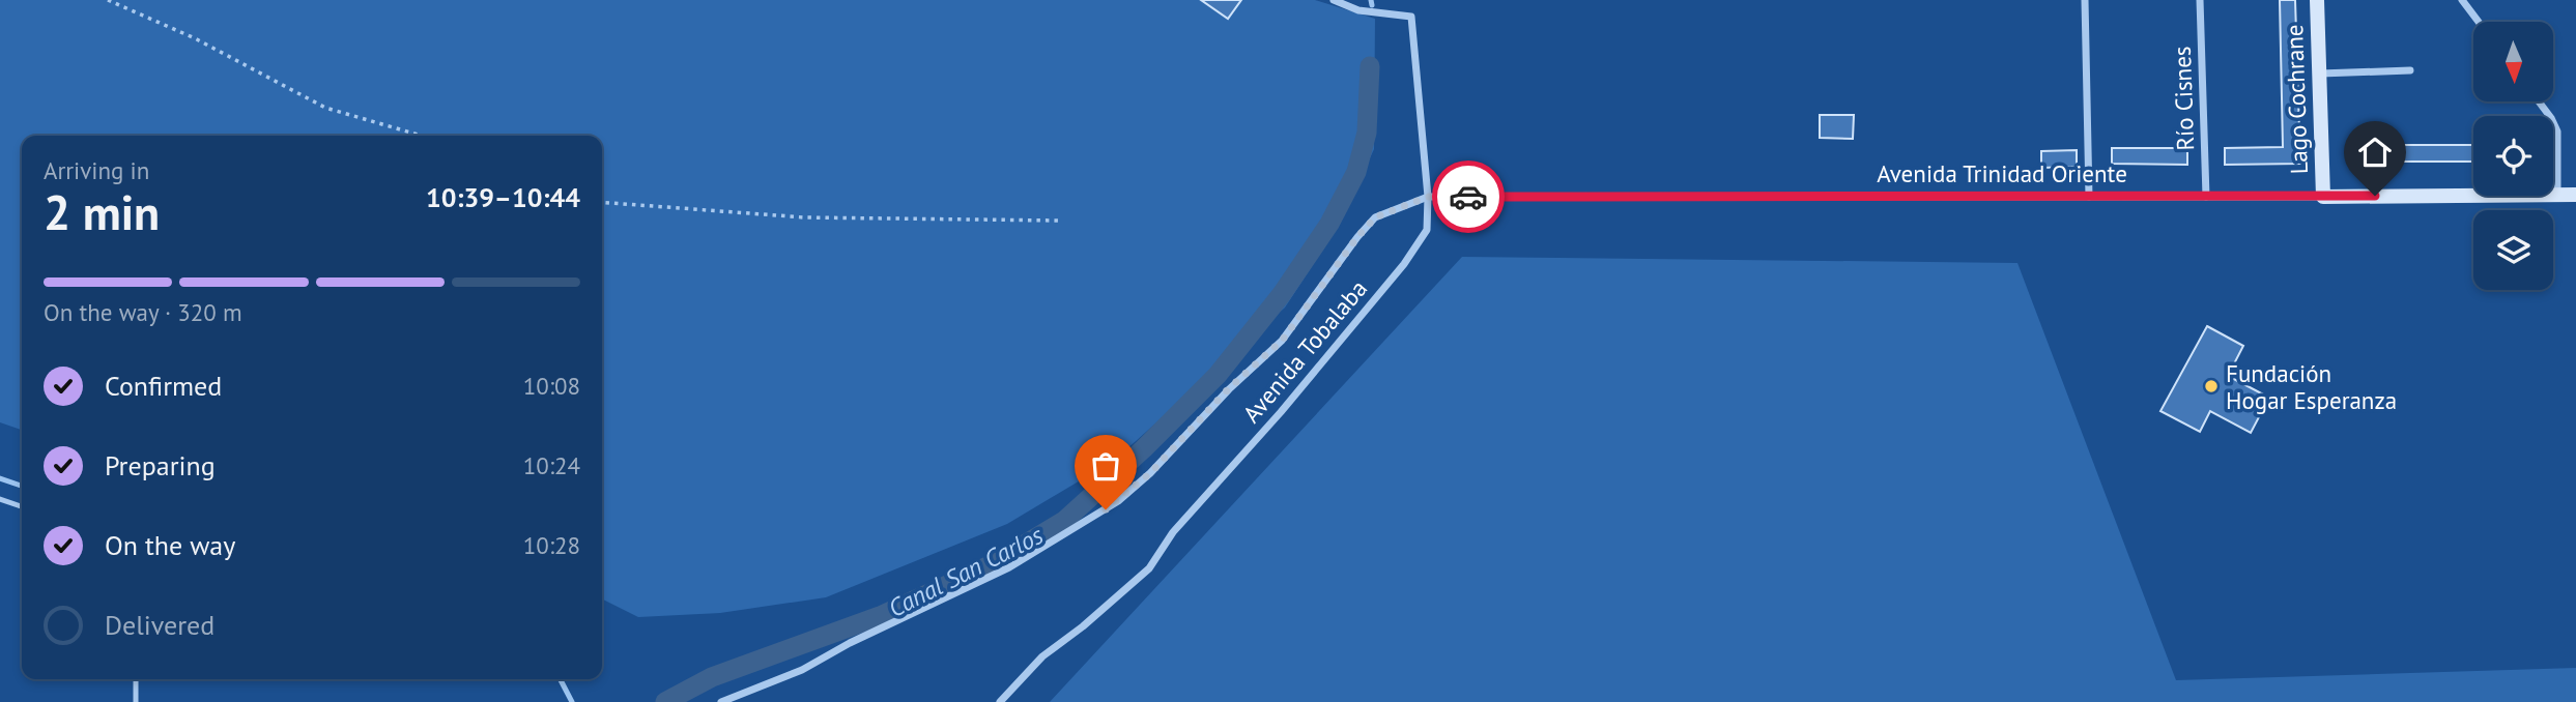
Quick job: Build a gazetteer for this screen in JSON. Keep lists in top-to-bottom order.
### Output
{
  "streets": {
    "street": [
      "Río Cisnes",
      "Lago Cochrane",
      "Avenida Trinidad Oriente",
      "Avenida Tobalaba"
    ]
  },
  "crossings": [
    ["Río Cisnes", "Avenida Trinidad Oriente"],
    ["Lago Cochrane", "Avenida Trinidad Oriente"],
    ["Avenida Trinidad Oriente", "Avenida Tobalaba"]
  ],
  "water": ["Canal San Carlos"],
  "places": ["Fundación Hogar Esperanza"],
  "north": "bottom",
  "page": {
    "heading": ["2 min", "Arriving in", "10:39–10:44"],
    "bar": "On the way · 320 m",
    "list": [
      ["Confirmed", "10:08"],
      ["Preparing", "10:24"],
      ["On the way", "10:28"],
      "Delivered"
    ]
  }
}
